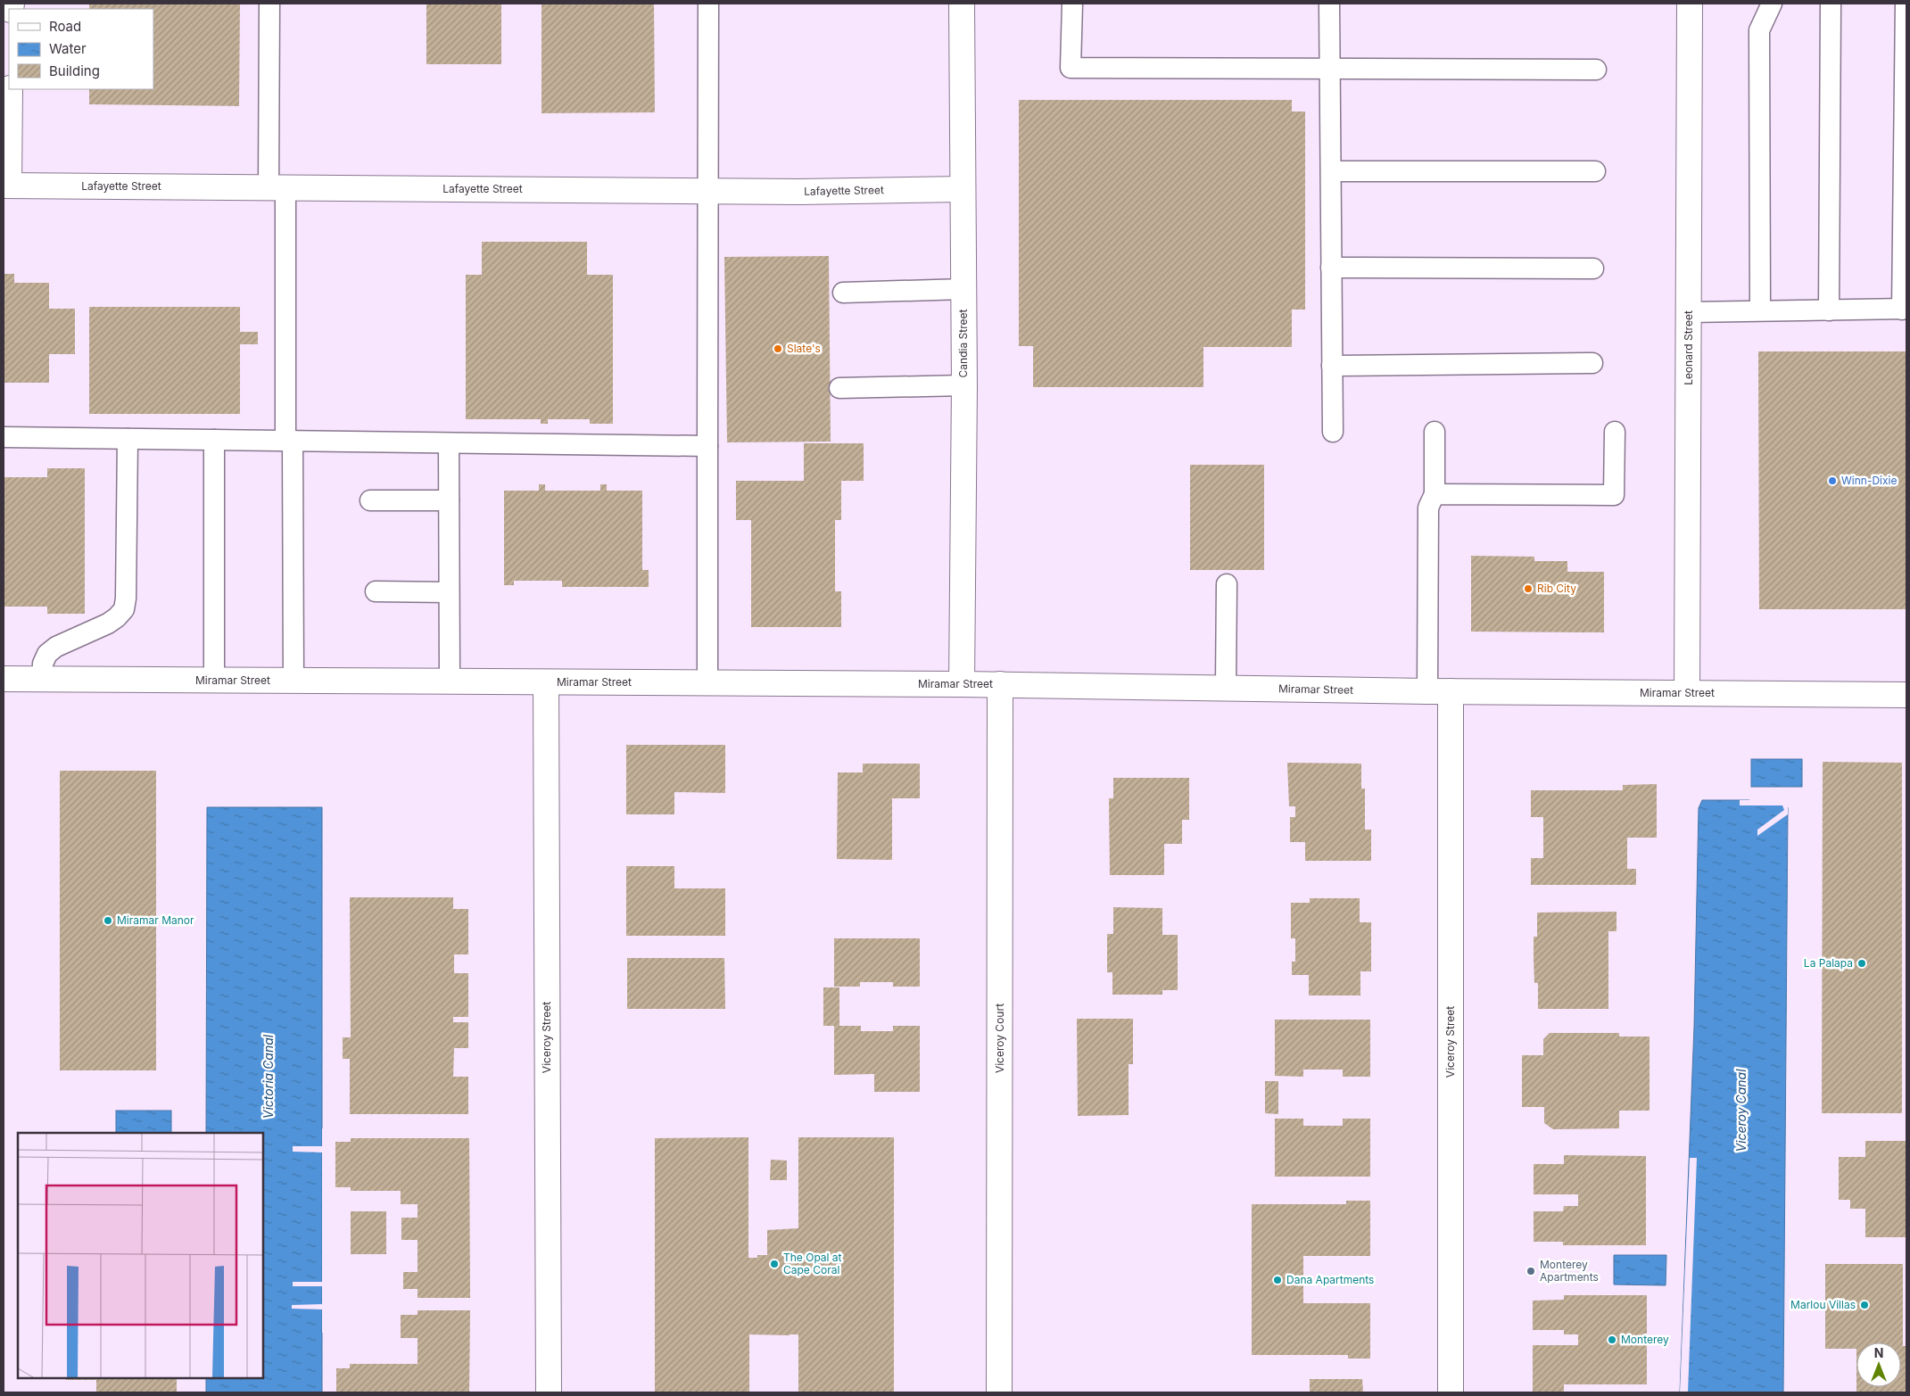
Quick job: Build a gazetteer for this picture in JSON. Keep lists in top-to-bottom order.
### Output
{
  "streets": {
    "street": [
      "Lafayette Street",
      "Candia Street",
      "Leonard Street",
      "Miramar Street",
      "Viceroy Street",
      "Viceroy Court"
    ]
  },
  "crossings": [
    ["Lafayette Street", "Candia Street"],
    ["Candia Street", "Miramar Street"],
    ["Leonard Street", "Miramar Street"],
    ["Miramar Street", "Viceroy Street"],
    ["Miramar Street", "Viceroy Court"]
  ],
  "water": ["Victoria Canal", "Viceroy Canal"],
  "places": [
    "Slate's",
    "Winn-Dixie",
    "Rib City",
    "Miramar Manor",
    "La Palapa",
    "The Opal at Cape Coral",
    "Monterey Apartments",
    "Dana Apartments",
    "Marlou Villas",
    "Monterey"
  ],
  "legend": ["Road", "Water", "Building"],
  "north": "top"
}
